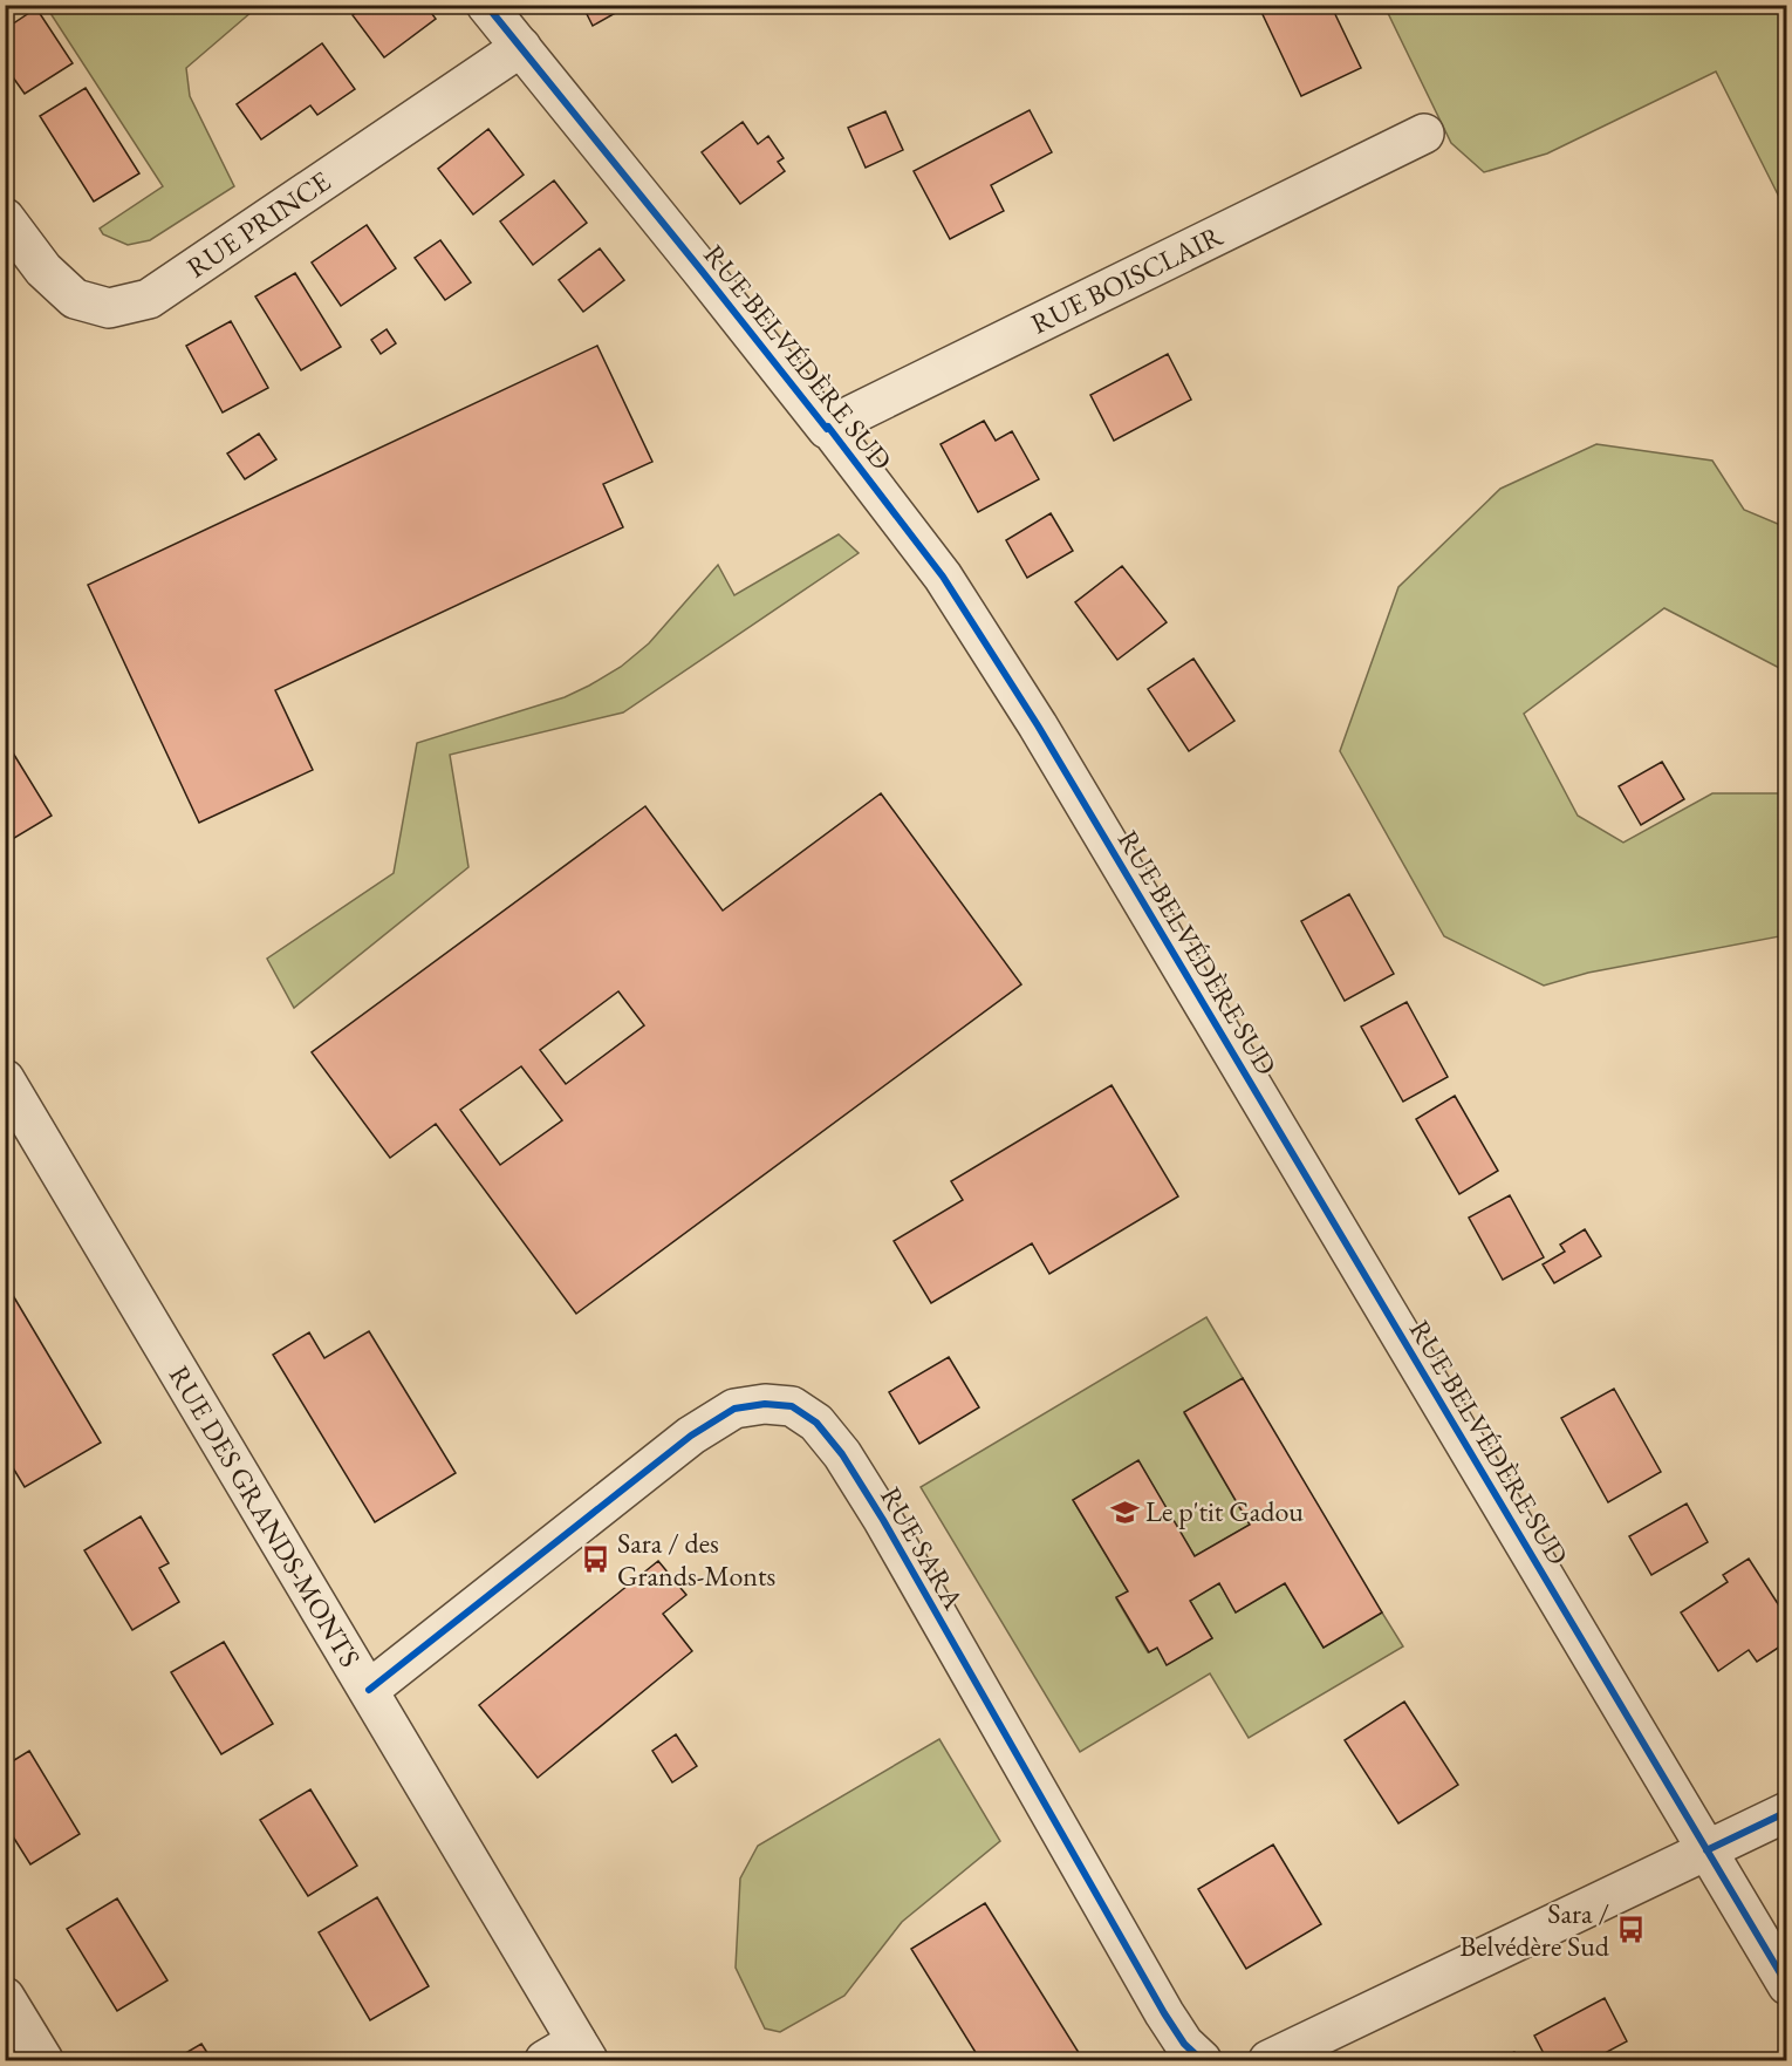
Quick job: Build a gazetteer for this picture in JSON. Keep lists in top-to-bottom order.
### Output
{
  "streets": {
    "street": [
      "RUE PRINCE",
      "RUE BOISCLAIR",
      "RUE BELVÉDÈRE SUD",
      "RUE DES GRANDS-MONTS",
      "RUE SARA"
    ]
  },
  "crossings": [
    ["RUE PRINCE", "RUE BELVÉDÈRE SUD"],
    ["RUE BOISCLAIR", "RUE BELVÉDÈRE SUD"],
    ["RUE DES GRANDS-MONTS", "RUE SARA"]
  ],
  "places": {
    "school or university": ["Le p'tit Gadou"],
    "bus stop": ["Sara / des Grands-Monts", "Sara / Belvédère Sud"]
  }
}
